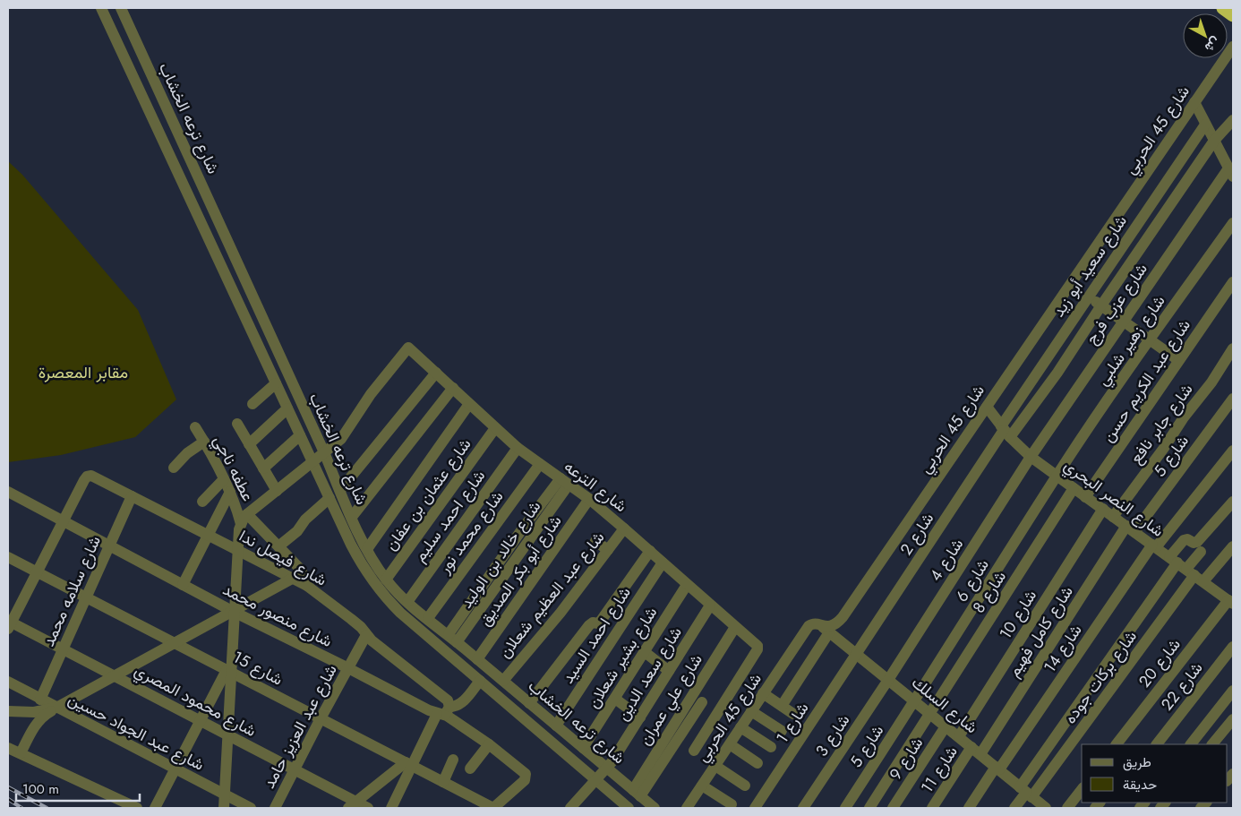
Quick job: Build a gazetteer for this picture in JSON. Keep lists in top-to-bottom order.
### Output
{
  "streets": {
    "street": [
      "شارع ترعه الخشاب",
      "شارع 45 الحربي",
      "شارع سعيد أبو زيد",
      "شارع عزب فرج",
      "شارع زهير شلبي",
      "شارع عبد الكريم حسن",
      "شارع جابر نافع",
      "شارع 5",
      "عطفه ناجي",
      "شارع الترعه",
      "شارع عثمان بن عفان",
      "شارع النصر البحري",
      "شارع احمد سليم",
      "شارع محمد نور",
      "شارع 2",
      "شارع خالد بن الوليد",
      "شارع فيصل ندا",
      "شارع 4",
      "شارع أبو بكر الصديق",
      "شارع 6",
      "شارع سلامه محمد",
      "شارع 8",
      "شارع عبد العظيم شعلان",
      "شارع 10",
      "شارع منصور محمد",
      "شارع كامل فهيم",
      "شارع احمد السيد",
      "شارع 14",
      "شارع بشير شعلان",
      "شارع 20",
      "شارع 15",
      "شارع سعد الدين",
      "شارع بركات جوده",
      "شارع 22",
      "شارع علي عمران",
      "شارع محمود المصري",
      "شارع السلك",
      "شارع 1",
      "شارع عبد العزيز حامد",
      "شارع عبد الجواد حسين",
      "شارع 3",
      "شارع 9",
      "شارع 11"
    ]
  },
  "crossings": [
    ["شارع ترعه الخشاب", "شارع الترعه"],
    ["شارع ترعه الخشاب", "شارع عثمان بن عفان"],
    ["شارع ترعه الخشاب", "شارع احمد سليم"],
    ["شارع ترعه الخشاب", "شارع محمد نور"],
    ["شارع ترعه الخشاب", "شارع خالد بن الوليد"],
    ["شارع ترعه الخشاب", "شارع أبو بكر الصديق"],
    ["شارع ترعه الخشاب", "شارع عبد العظيم شعلان"],
    ["شارع ترعه الخشاب", "شارع احمد السيد"],
    ["شارع ترعه الخشاب", "شارع بشير شعلان"],
    ["شارع ترعه الخشاب", "شارع سعد الدين"],
    ["شارع ترعه الخشاب", "شارع علي عمران"],
    ["شارع 45 الحربي", "شارع النصر البحري"],
    ["شارع 45 الحربي", "شارع السلك"],
    ["شارع سعيد أبو زيد", "شارع النصر البحري"],
    ["شارع سعيد أبو زيد", "شارع 2"],
    ["شارع عزب فرج", "شارع النصر البحري"],
    ["شارع عزب فرج", "شارع 4"],
    ["شارع زهير شلبي", "شارع النصر البحري"],
    ["شارع زهير شلبي", "شارع 6"],
    ["شارع عبد الكريم حسن", "شارع النصر البحري"],
    ["شارع جابر نافع", "شارع النصر البحري"],
    ["شارع 5", "شارع النصر البحري"],
    ["شارع 5", "شارع 6"],
    ["شارع 5", "شارع كامل فهيم"],
    ["شارع 5", "شارع السلك"],
    ["شارع الترعه", "شارع عثمان بن عفان"],
    ["شارع الترعه", "شارع احمد سليم"],
    ["شارع الترعه", "شارع محمد نور"],
    ["شارع الترعه", "شارع خالد بن الوليد"],
    ["شارع الترعه", "شارع أبو بكر الصديق"],
    ["شارع الترعه", "شارع عبد العظيم شعلان"],
    ["شارع الترعه", "شارع احمد السيد"],
    ["شارع الترعه", "شارع بشير شعلان"],
    ["شارع الترعه", "شارع سعد الدين"],
    ["شارع الترعه", "شارع علي عمران"],
    ["شارع النصر البحري", "شارع 2"],
    ["شارع النصر البحري", "شارع 4"],
    ["شارع النصر البحري", "شارع 6"],
    ["شارع النصر البحري", "شارع 8"],
    ["شارع النصر البحري", "شارع 10"],
    ["شارع النصر البحري", "شارع كامل فهيم"],
    ["شارع النصر البحري", "شارع 14"],
    ["شارع النصر البحري", "شارع 20"],
    ["شارع النصر البحري", "شارع بركات جوده"],
    ["شارع 2", "شارع السلك"],
    ["شارع 2", "شارع 1"],
    ["شارع فيصل ندا", "شارع سلامه محمد"],
    ["شارع فيصل ندا", "شارع منصور محمد"],
    ["شارع فيصل ندا", "شارع عبد العزيز حامد"],
    ["شارع 4", "شارع السلك"],
    ["شارع 4", "شارع 3"],
    ["شارع 6", "شارع السلك"],
    ["شارع سلامه محمد", "شارع منصور محمد"],
    ["شارع سلامه محمد", "شارع 15"],
    ["شارع سلامه محمد", "شارع محمود المصري"],
    ["شارع سلامه محمد", "شارع عبد الجواد حسين"],
    ["شارع 8", "شارع السلك"],
    ["شارع 10", "شارع السلك"],
    ["شارع منصور محمد", "شارع 15"],
    ["شارع منصور محمد", "شارع عبد العزيز حامد"],
    ["شارع كامل فهيم", "شارع السلك"],
    ["شارع كامل فهيم", "شارع 11"],
    ["شارع 14", "شارع السلك"],
    ["شارع 15", "شارع عبد العزيز حامد"],
    ["شارع بركات جوده", "شارع السلك"],
    ["شارع محمود المصري", "شارع عبد العزيز حامد"],
    ["شارع السلك", "شارع 1"],
    ["شارع السلك", "شارع 3"],
    ["شارع السلك", "شارع 9"],
    ["شارع السلك", "شارع 11"]
  ],
  "parks": ["مقابر المعصرة"],
  "legend": ["طريق", "حديقة"],
  "scale_bar": "100 m",
  "north": "bottom right"
}
